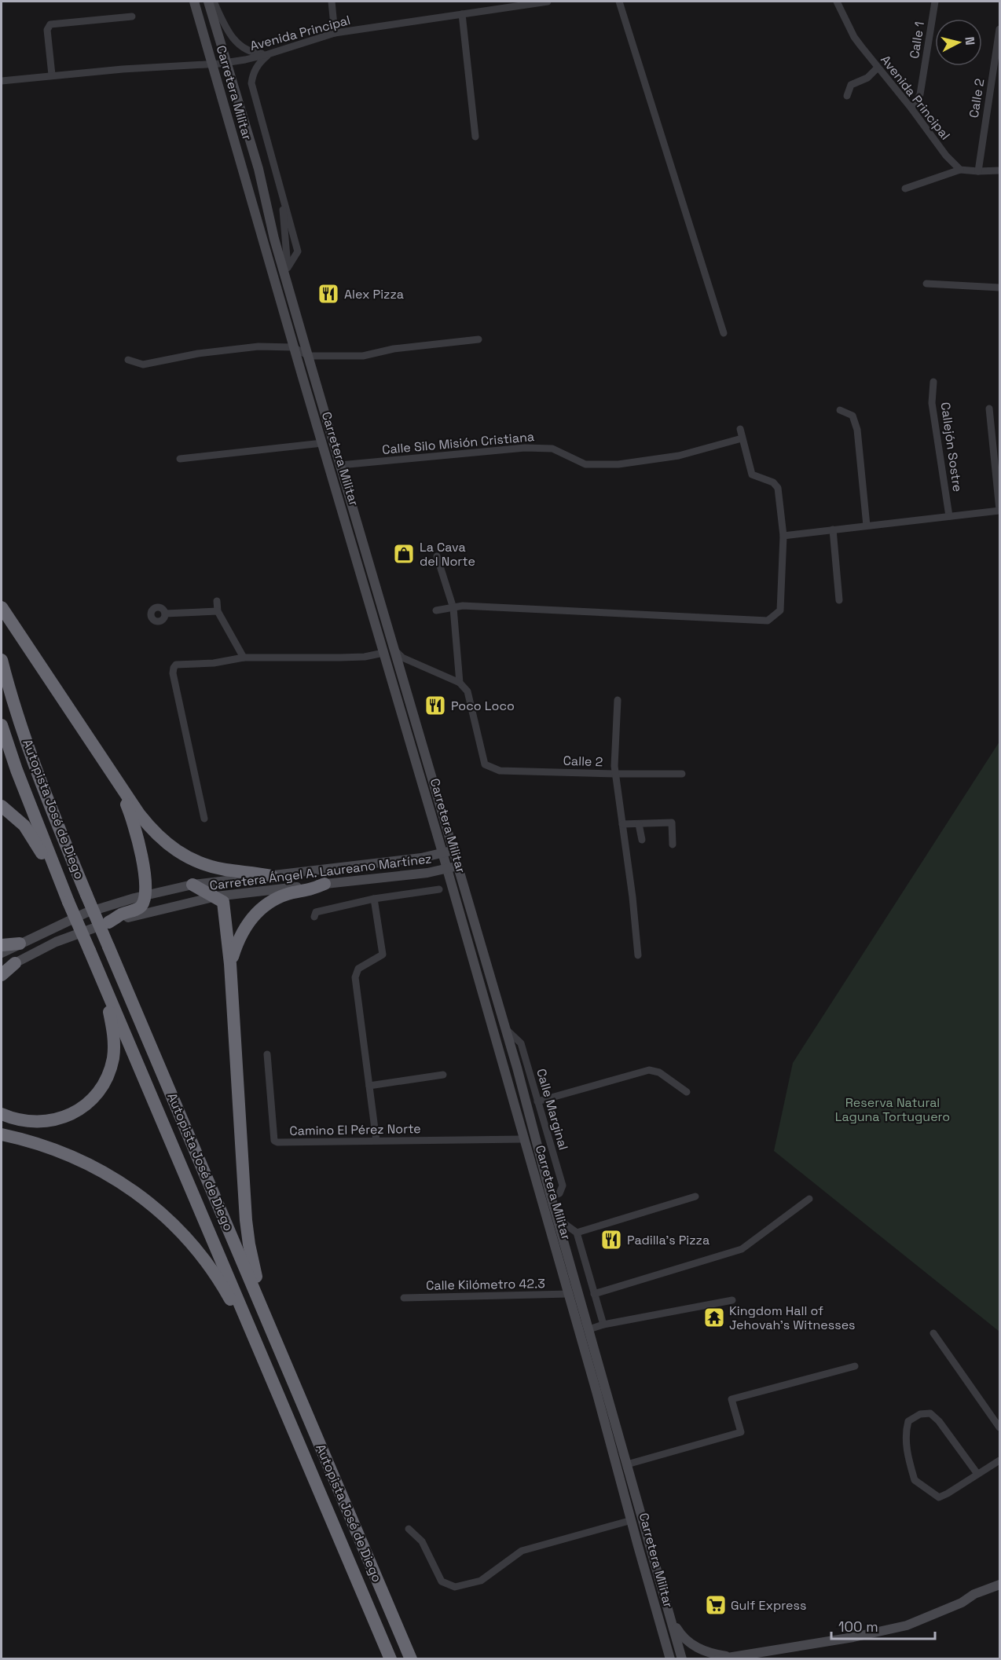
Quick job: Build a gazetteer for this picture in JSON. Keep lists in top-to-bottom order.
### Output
{
  "streets": {
    "highway": ["Autopista José de Diego"],
    "main road": ["Carretera Militar", "Carretera Ángel A. Laureano Martínez"],
    "street": [
      "Avenida Principal",
      "Calle 1",
      "Calle 2",
      "Calle Silo Misión Cristiana",
      "Callejón Sostre",
      "Calle Marginal",
      "Camino El Pérez Norte",
      "Calle Kilómetro 42.3"
    ]
  },
  "crossings": [
    ["Avenida Principal", "Calle 1"],
    ["Avenida Principal", "Carretera Militar"],
    ["Carretera Militar", "Calle Silo Misión Cristiana"],
    ["Carretera Militar", "Carretera Ángel A. Laureano Martínez"],
    ["Carretera Militar", "Calle Marginal"],
    ["Carretera Militar", "Camino El Pérez Norte"],
    ["Carretera Militar", "Calle Kilómetro 42.3"]
  ],
  "parks": ["Reserva Natural Laguna Tortuguero"],
  "places": {
    "restaurant": ["Alex Pizza", "Poco Loco", "Padilla's Pizza"],
    "shop": ["La Cava del Norte"],
    "temple": ["Kingdom Hall of Jehovah’s Witnesses"],
    "supermarket": ["Gulf Express"]
  },
  "scale_bar": "100 m",
  "north": "right"
}
